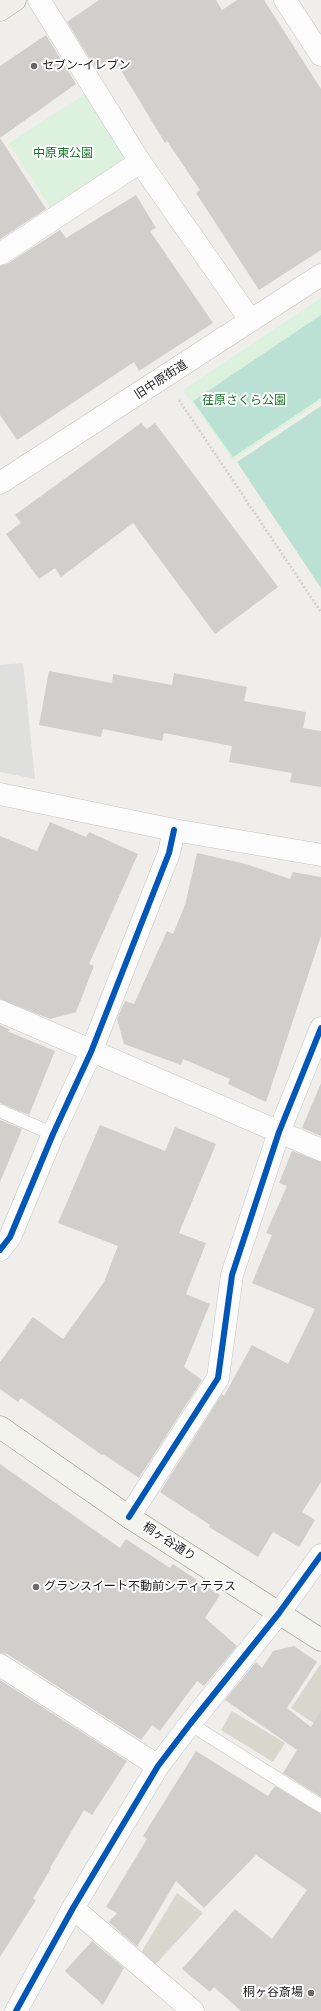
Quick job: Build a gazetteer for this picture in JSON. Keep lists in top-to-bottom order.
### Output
{
  "streets": {
    "street": ["旧中原街道", "桐ヶ谷通り"]
  },
  "parks": ["中原東公園", "荏原さくら公園"],
  "places": ["セブン-イレブン", "グランスイート不動前シティテラス", "桐ヶ谷斎場"]
}
